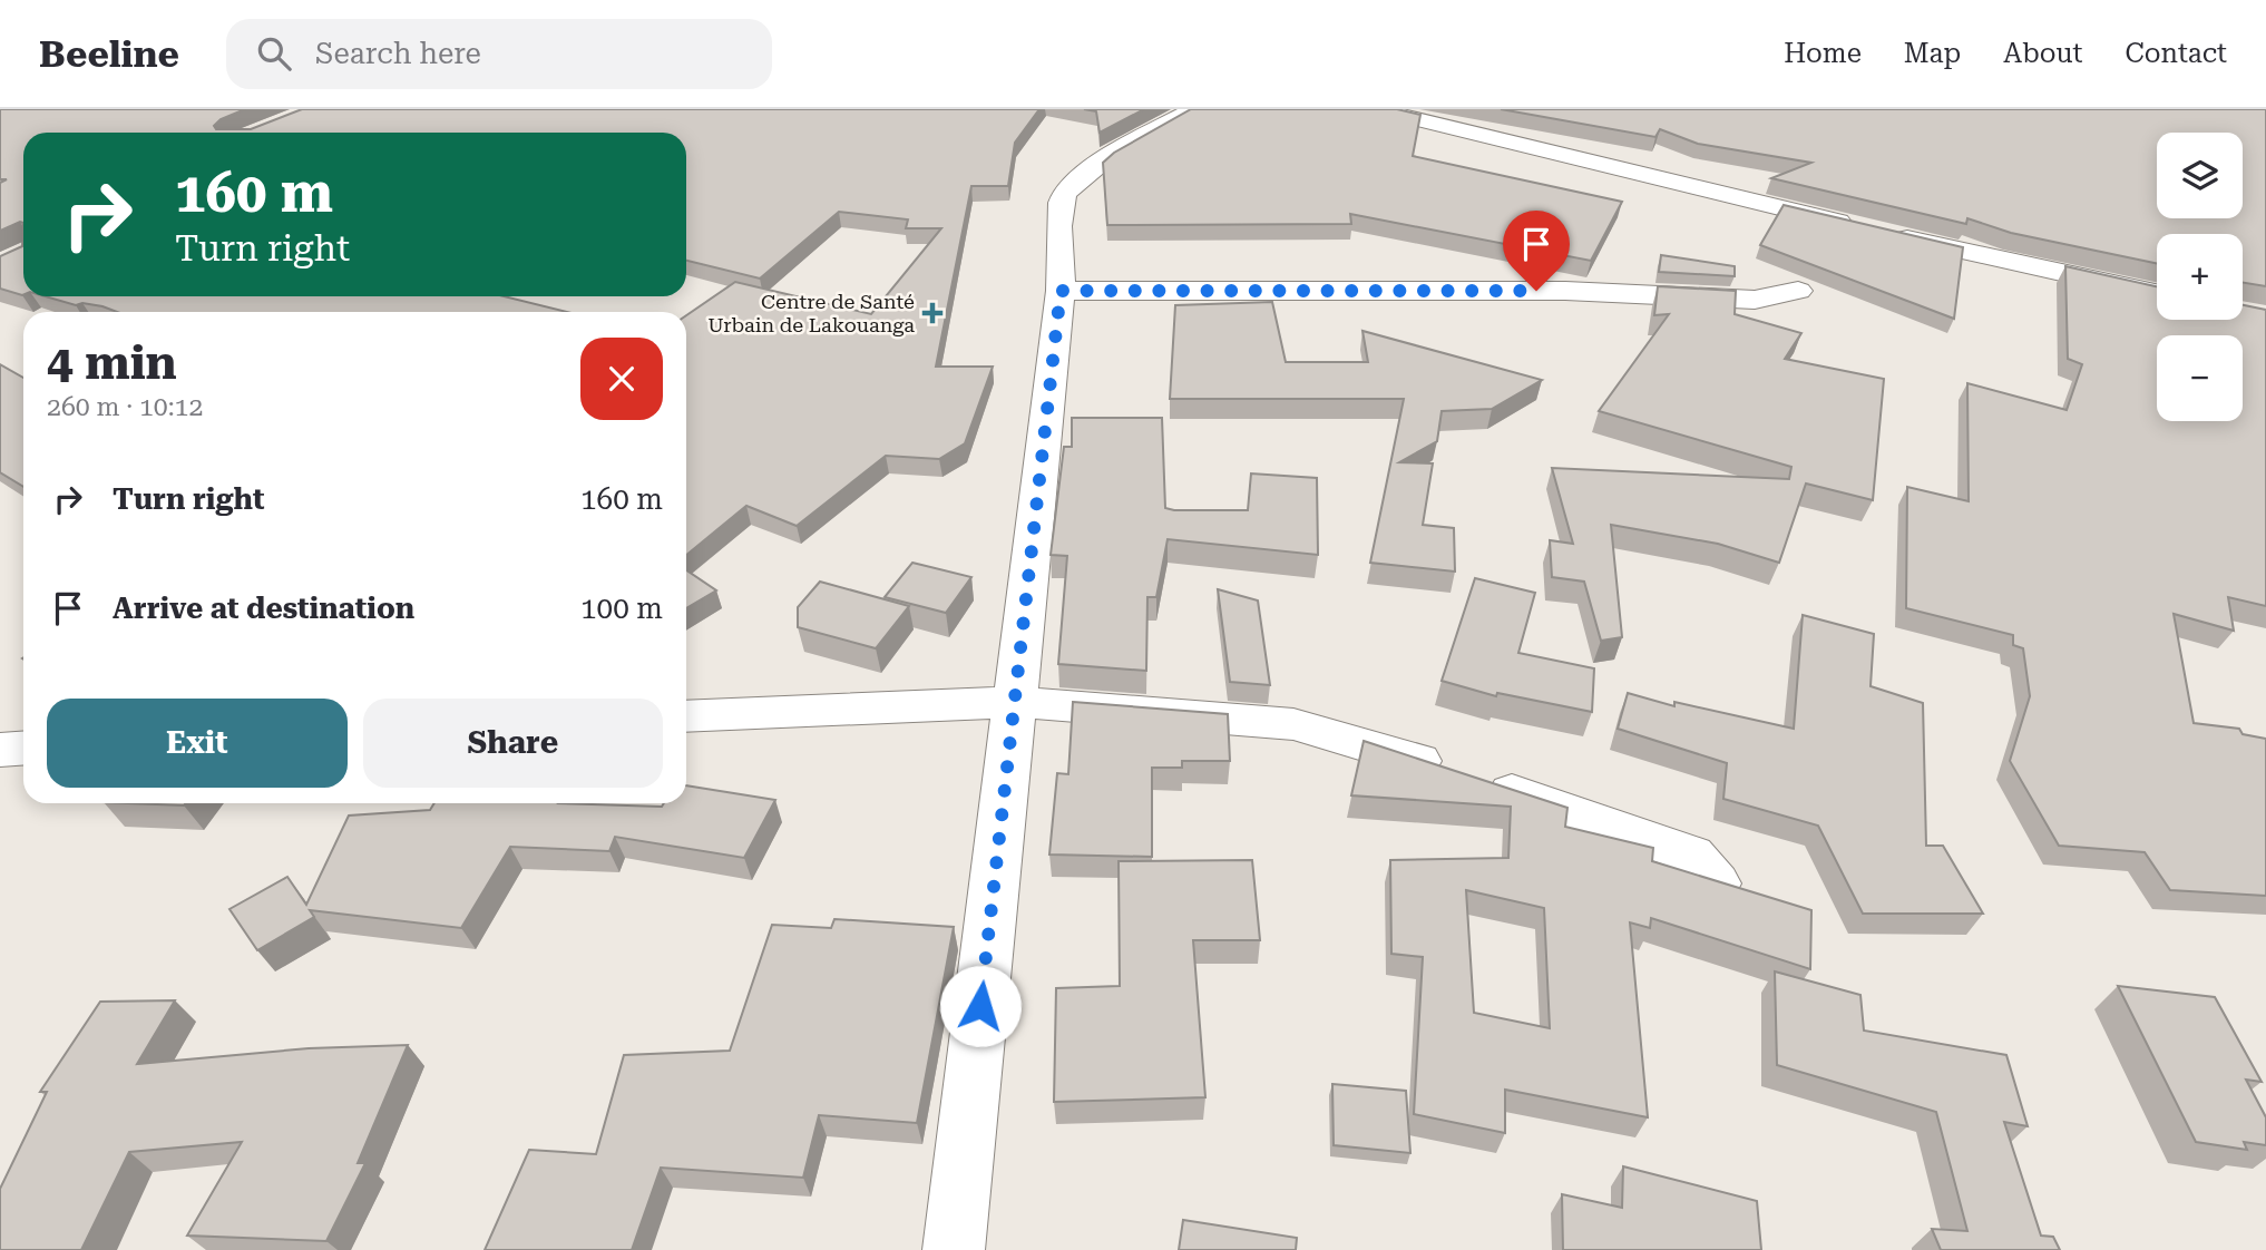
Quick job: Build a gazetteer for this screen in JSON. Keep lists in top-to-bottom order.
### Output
{
  "places": {
    "health": ["Centre de Santé Urbain de Lakouanga"]
  },
  "page": {
    "header": "Beeline",
    "search": "Search here",
    "nav": [
      "Home",
      "Map",
      "About",
      "Contact"
    ],
    "map_buttons": ["+", "−"],
    "turn": ["160 m", "Turn right"],
    "heading": ["4 min", "260 m · 10:12"],
    "list": [
      {
        "name": "Turn right",
        "value": "160 m"
      },
      {
        "name": "Arrive at destination",
        "value": "100 m"
      }
    ],
    "buttons": ["Exit", "Share"]
  }
}
